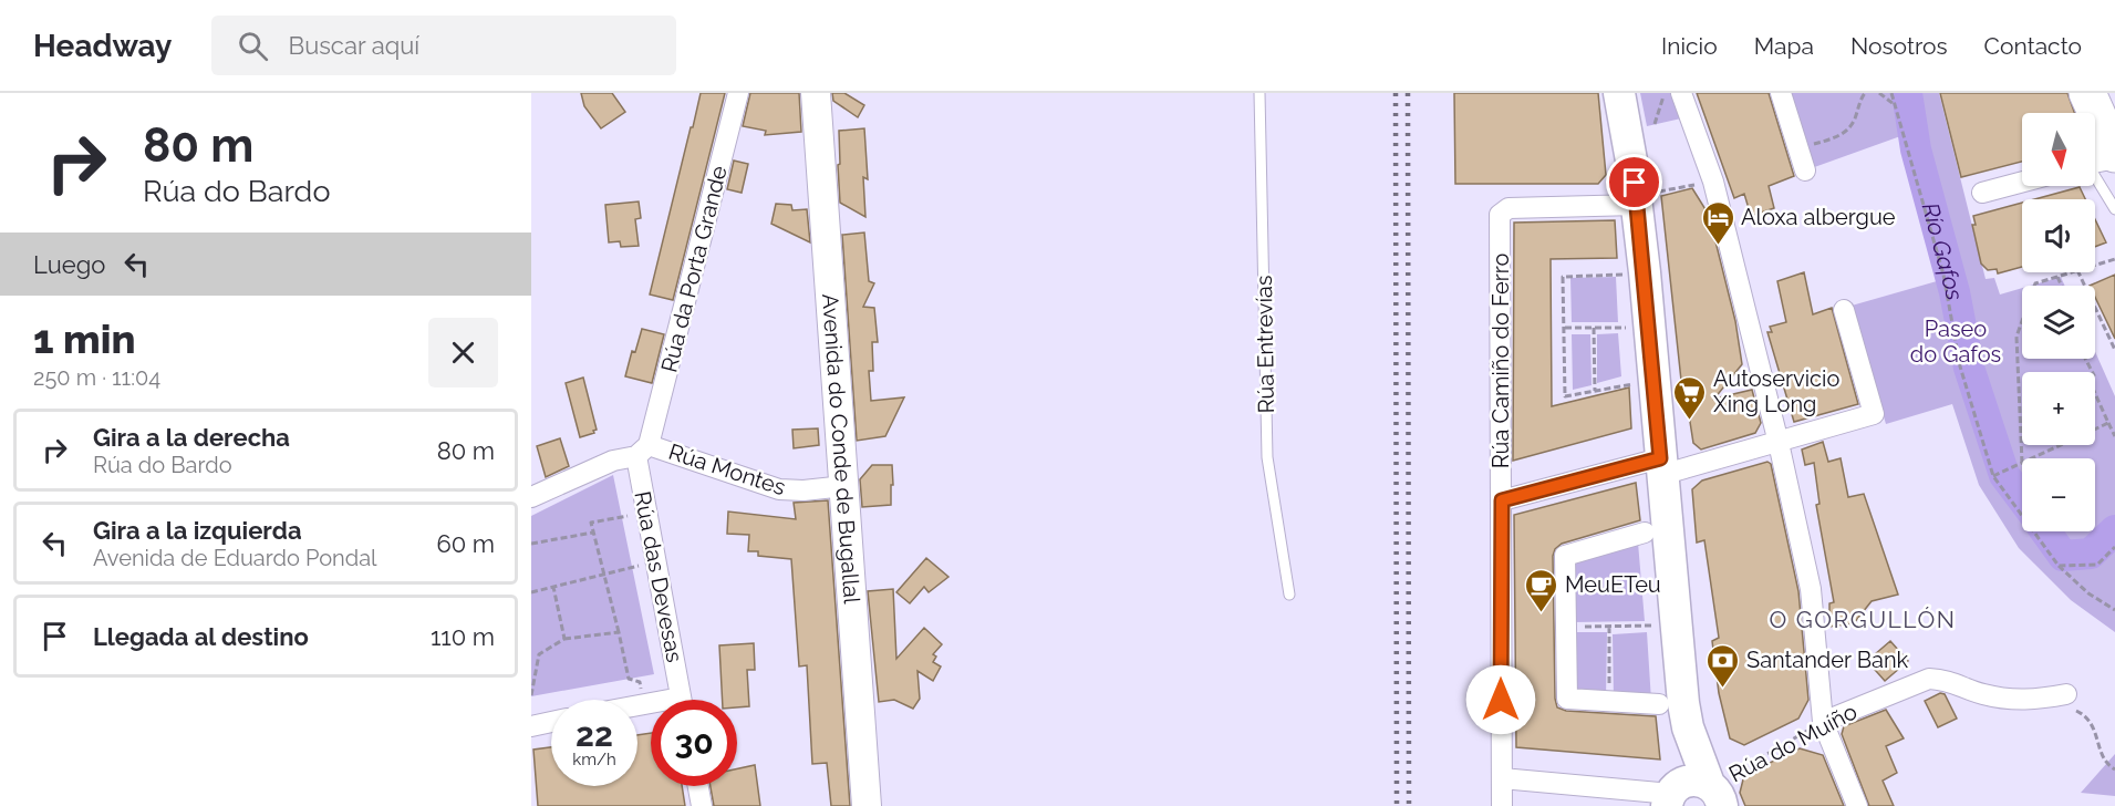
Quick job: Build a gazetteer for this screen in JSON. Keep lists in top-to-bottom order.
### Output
{
  "streets": {
    "street": [
      "Rúa da Porta Grande",
      "Rúa Camiño do Ferro",
      "Avenida do Conde de Bugallal",
      "Rúa Montes",
      "Rúa das Devesas",
      "Rúa do Muíño"
    ],
    "lane": ["Rúa Entrevías"]
  },
  "crossings": [
    ["Rúa da Porta Grande", "Rúa Montes"],
    ["Rúa da Porta Grande", "Rúa das Devesas"],
    ["Avenida do Conde de Bugallal", "Rúa Montes"],
    ["Rúa Montes", "Rúa das Devesas"]
  ],
  "districts": ["O GORGULLÓN"],
  "water": ["Río Gafos"],
  "parks": ["Paseo do Gafos"],
  "places": {
    "hotel": ["Aloxa albergue"],
    "supermarket": ["Autoservicio Xing Long"],
    "cafe": ["MeuETeu"],
    "bank": ["Santander Bank"]
  },
  "north": "bottom",
  "page": {
    "header": "Headway",
    "search": "Buscar aquí",
    "nav": [
      "Inicio",
      "Mapa",
      "Nosotros",
      "Contacto"
    ],
    "turn": ["80 m", "Rúa do Bardo"],
    "map_buttons": ["+", "−"],
    "then": "Luego",
    "heading": ["1 min", "250 m · 11:04"],
    "list": [
      {
        "name": "Gira a la derecha",
        "note": "Rúa do Bardo",
        "value": "80 m"
      },
      {
        "name": "Gira a la izquierda",
        "note": "Avenida de Eduardo Pondal",
        "value": "60 m"
      },
      {
        "name": "Llegada al destino",
        "value": "110 m"
      }
    ],
    "speed": "22 km/h",
    "limit": "30"
  }
}
